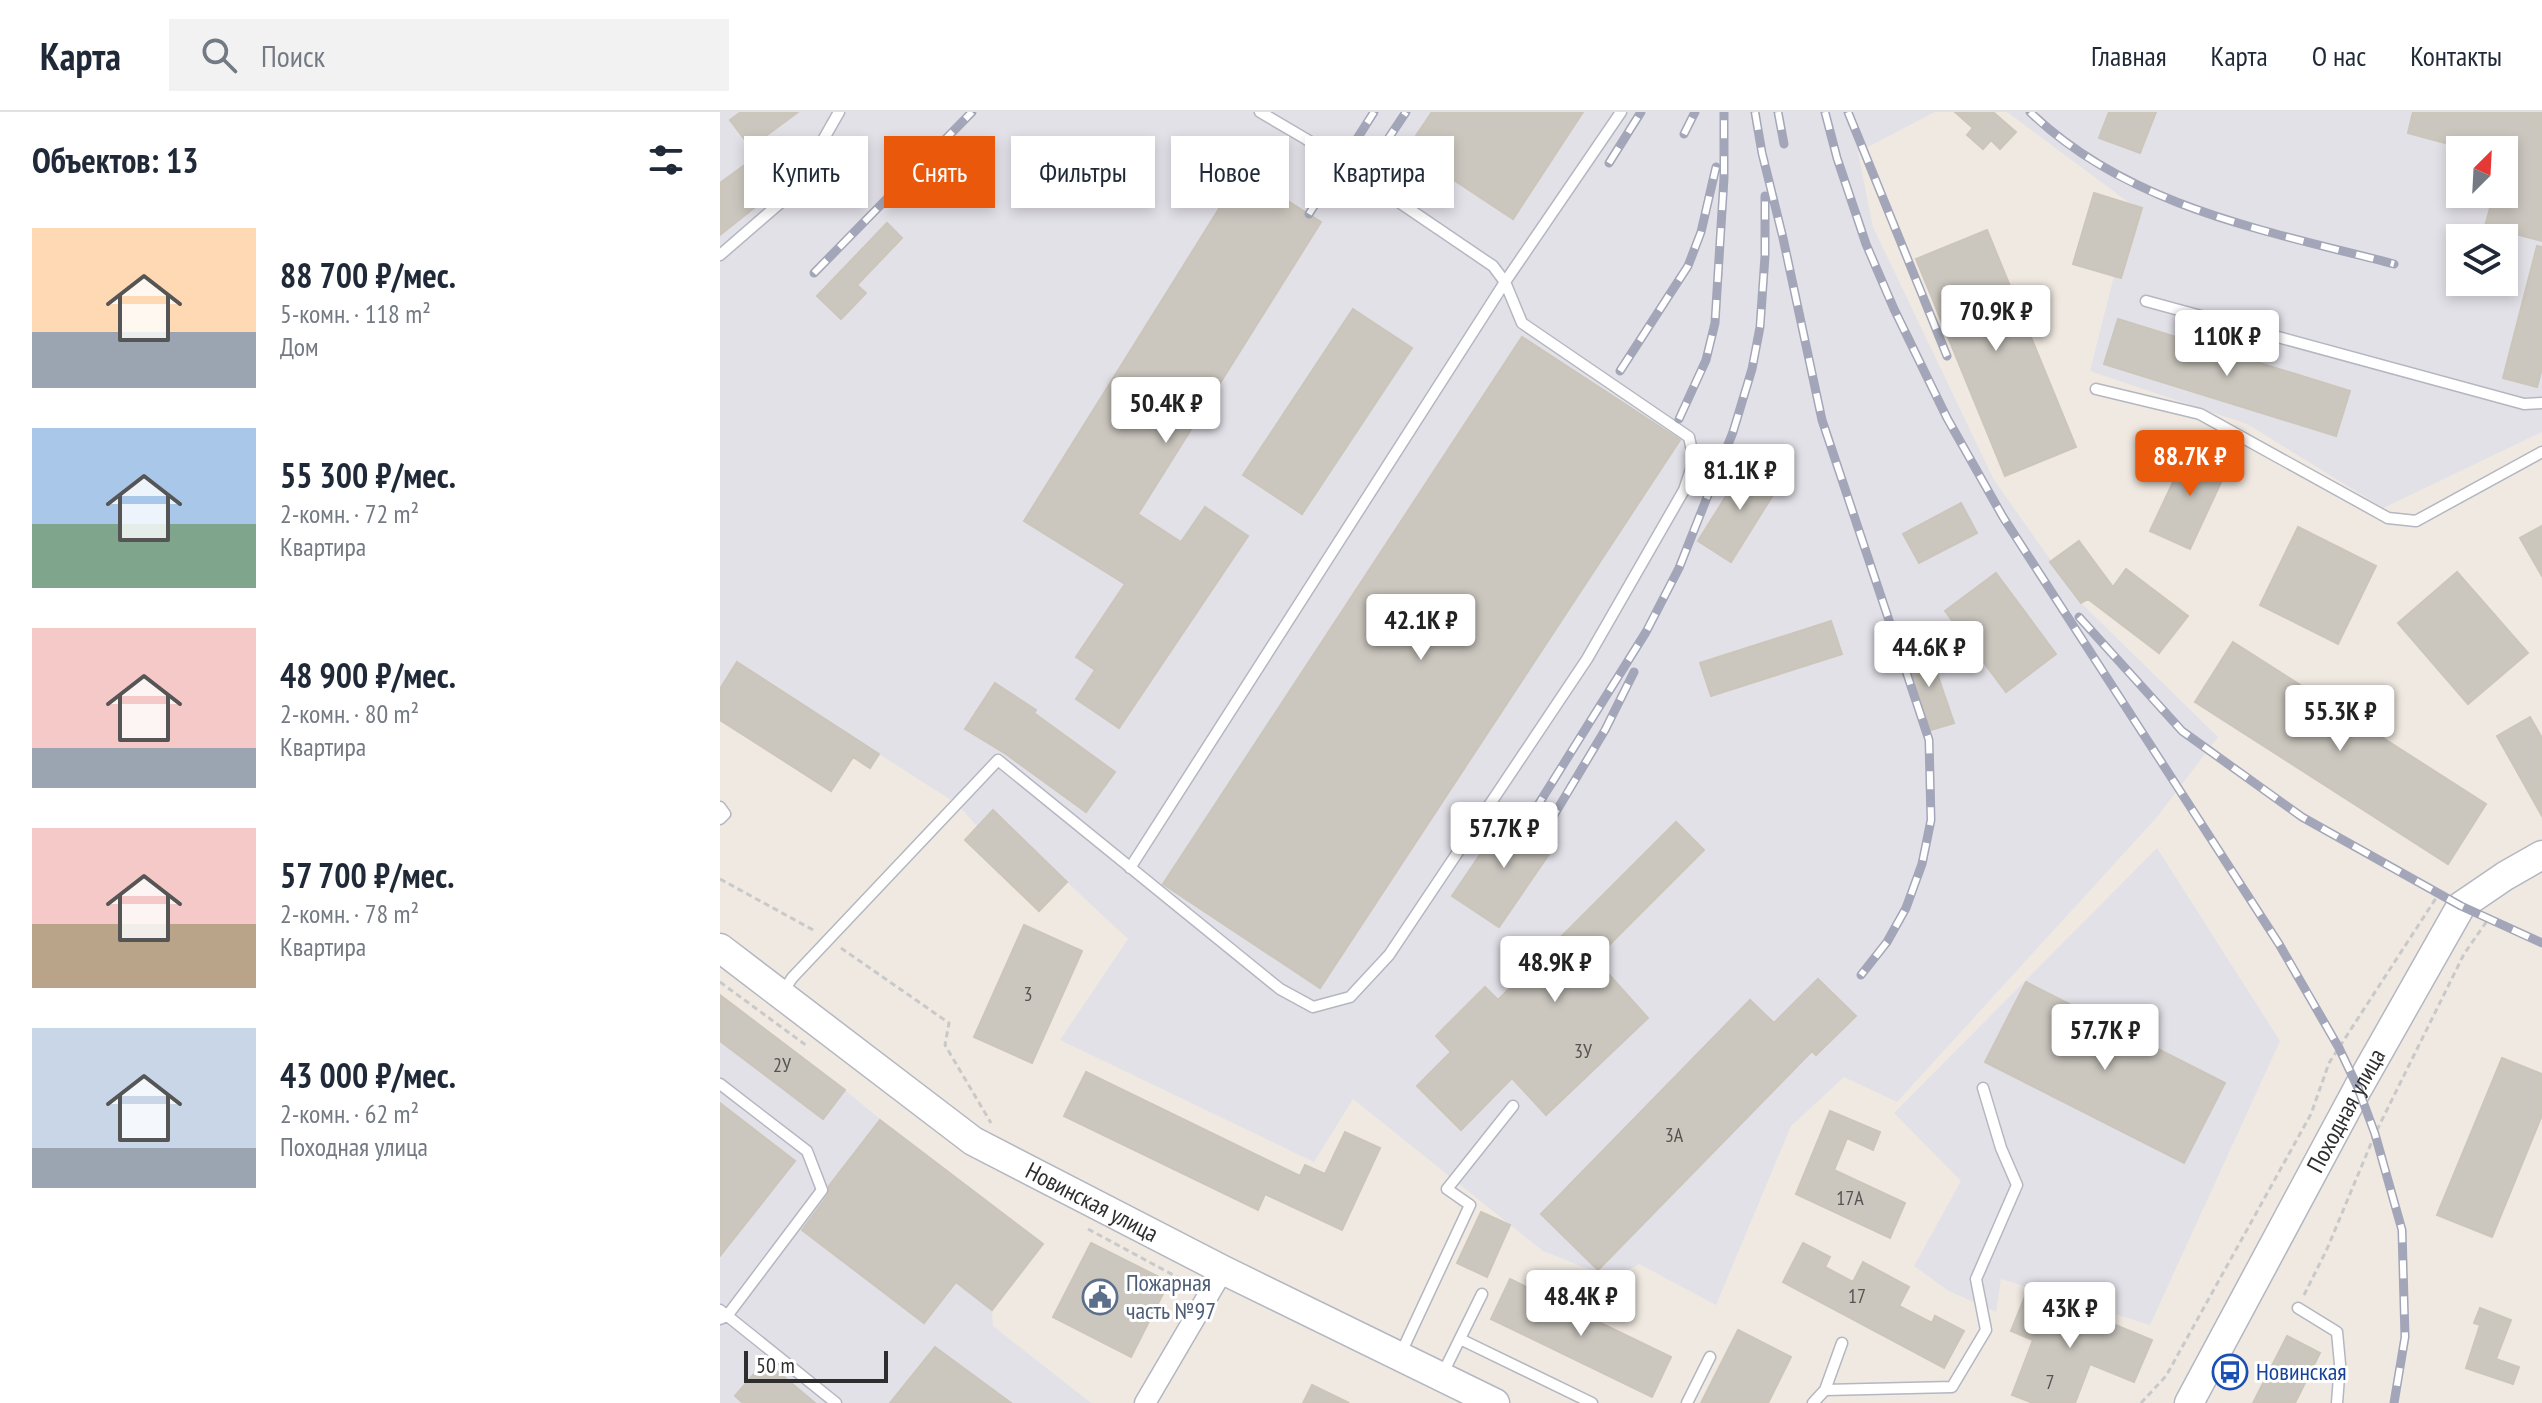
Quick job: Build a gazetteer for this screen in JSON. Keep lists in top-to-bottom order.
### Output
{
  "streets": {
    "main road": ["Походная улица", "Новинская улица"]
  },
  "places": {
    "public building": ["Пожарная часть №97"],
    "bus stop": ["Новинская"]
  },
  "house_numbers": [
    "3",
    "3У",
    "2У",
    "3А",
    "17А",
    "17",
    "7"
  ],
  "scale_bar": "50 m",
  "north": "top right",
  "page": {
    "header": "Карта",
    "search": "Поиск",
    "nav": [
      "Главная",
      "Карта",
      "О нас",
      "Контакты"
    ],
    "heading": "Объектов: 13",
    "chip": [
      "Купить",
      "Снять",
      "Фильтры",
      "Новое",
      "Квартира"
    ],
    "list": [
      {
        "name": "88 700 ₽/мес.",
        "note": "5-комн. · 118 m² · Дом"
      },
      {
        "name": "55 300 ₽/мес.",
        "note": "2-комн. · 72 m² · Квартира"
      },
      {
        "name": "48 900 ₽/мес.",
        "note": "2-комн. · 80 m² · Квартира"
      },
      {
        "name": "57 700 ₽/мес.",
        "note": "2-комн. · 78 m² · Квартира"
      },
      {
        "name": "43 000 ₽/мес.",
        "note": "2-комн. · 62 m² · Походная улица"
      }
    ],
    "price": [
      "70.9K ₽",
      "110K ₽",
      "50.4K ₽",
      "88.7K ₽",
      "81.1K ₽",
      "42.1K ₽",
      "44.6K ₽",
      "55.3K ₽",
      "57.7K ₽",
      "48.9K ₽",
      "57.7K ₽",
      "48.4K ₽",
      "43K ₽"
    ],
    "scale": "50 m"
  }
}
